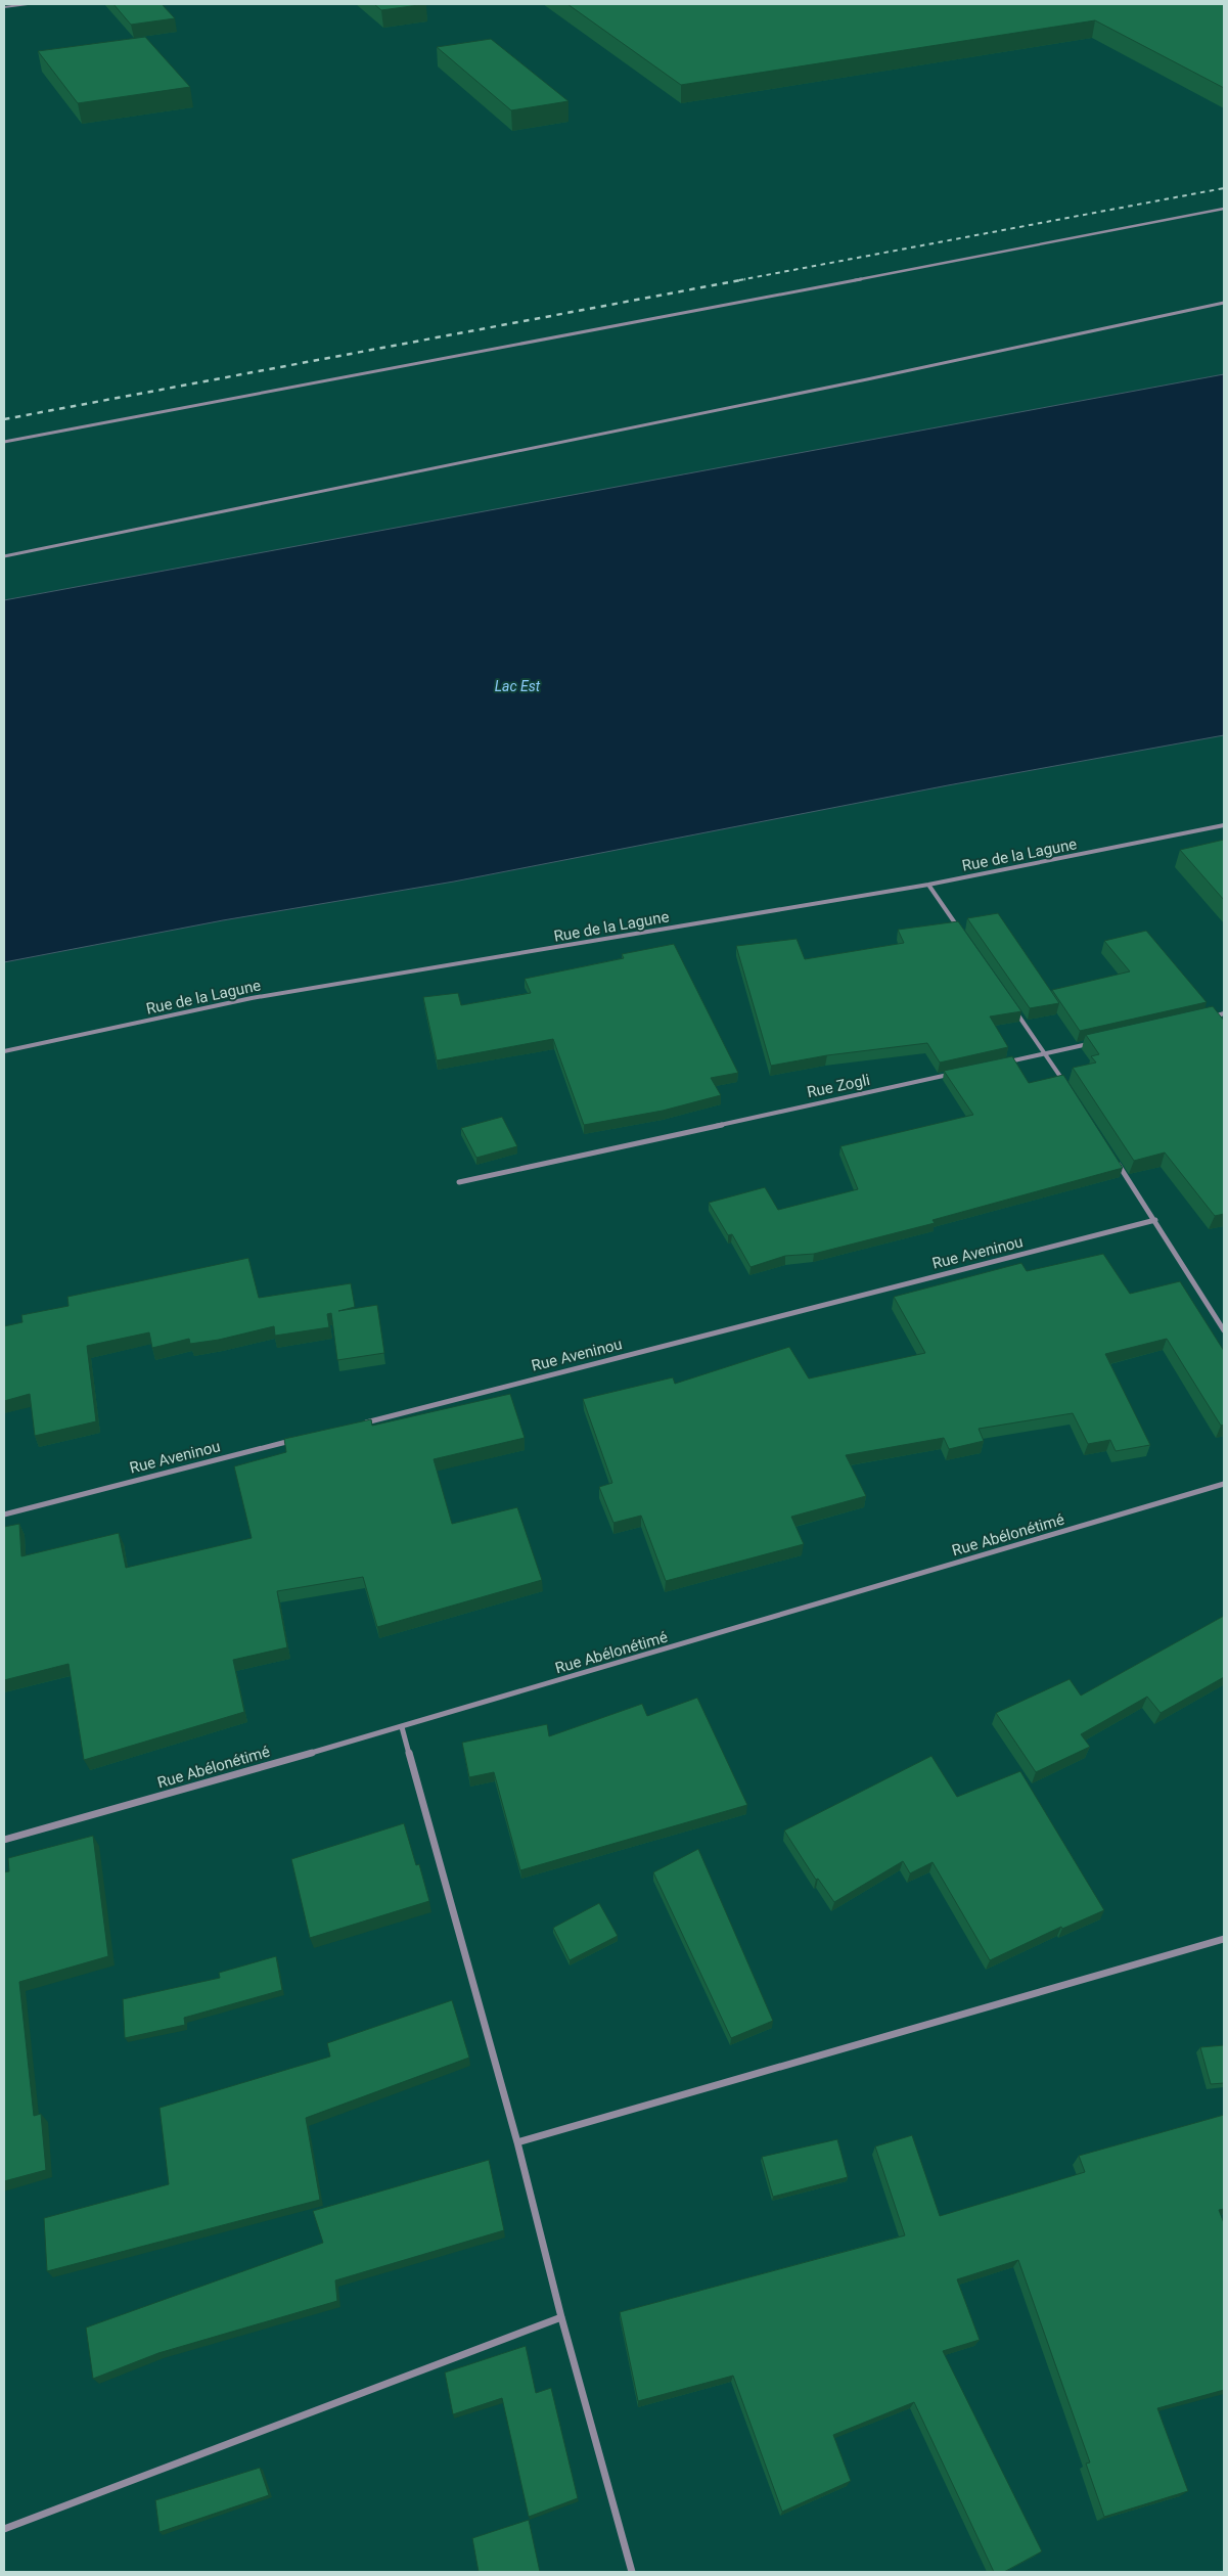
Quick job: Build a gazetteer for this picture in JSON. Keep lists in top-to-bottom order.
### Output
{
  "streets": {
    "street": [
      "Rue de la Lagune",
      "Rue Zogli",
      "Rue Aveninou",
      "Rue Abélonétimé"
    ]
  },
  "water": ["Lac Est"]
}
